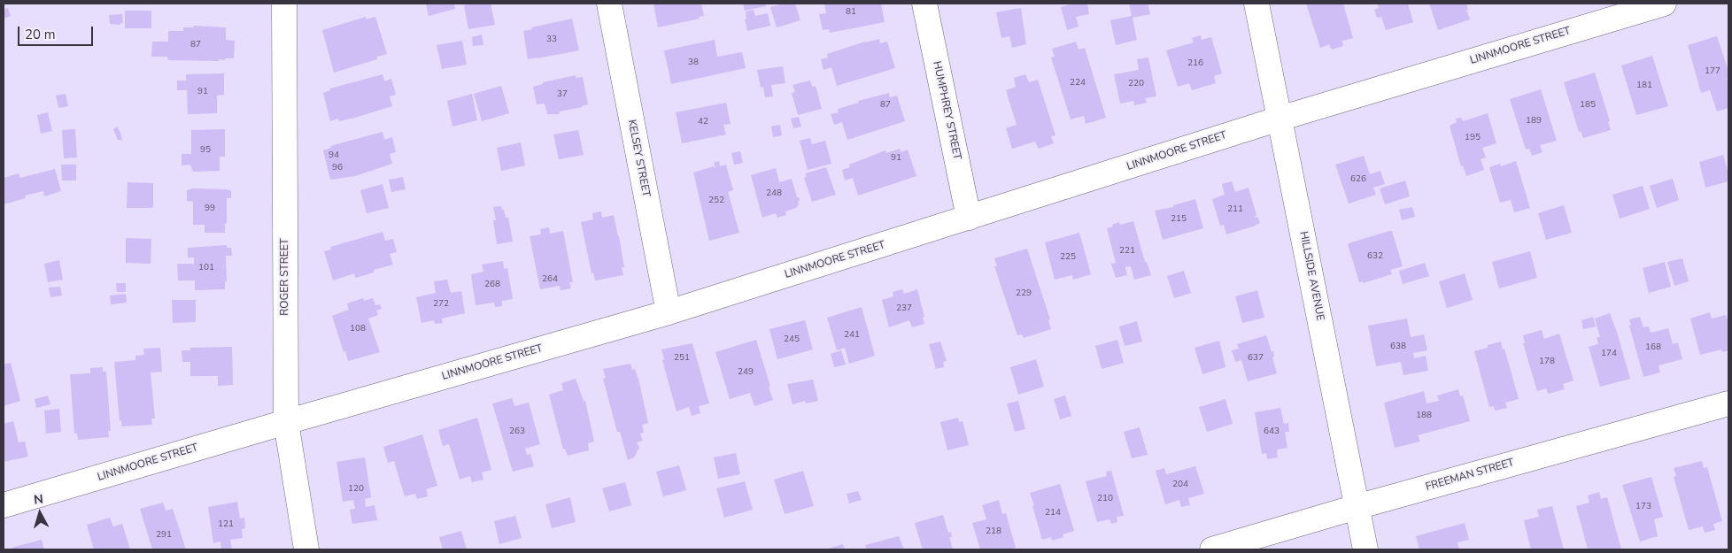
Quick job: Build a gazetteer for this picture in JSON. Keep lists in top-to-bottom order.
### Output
{
  "streets": {
    "street": [
      "LINNMOORE STREET",
      "HUMPHREY STREET",
      "KELSEY STREET",
      "HILLSIDE AVENUE",
      "ROGER STREET",
      "FREEMAN STREET"
    ]
  },
  "crossings": [
    ["LINNMOORE STREET", "HUMPHREY STREET"],
    ["LINNMOORE STREET", "KELSEY STREET"],
    ["LINNMOORE STREET", "HILLSIDE AVENUE"],
    ["LINNMOORE STREET", "ROGER STREET"],
    ["HILLSIDE AVENUE", "FREEMAN STREET"]
  ],
  "house_numbers": [
    "81",
    "33",
    "87",
    "38",
    "216",
    "177",
    "224",
    "220",
    "181",
    "91",
    "37",
    "87",
    "185",
    "189",
    "42",
    "195",
    "95",
    "94",
    "91",
    "96",
    "626",
    "248",
    "252",
    "99",
    "211",
    "215",
    "221",
    "632",
    "225",
    "101",
    "264",
    "268",
    "229",
    "272",
    "237",
    "108",
    "241",
    "245",
    "638",
    "168",
    "174",
    "251",
    "637",
    "178",
    "249",
    "188",
    "263",
    "643",
    "204",
    "120",
    "210",
    "173",
    "214",
    "121",
    "218",
    "291"
  ],
  "scale_bar": "20 m",
  "north": "top"
}
